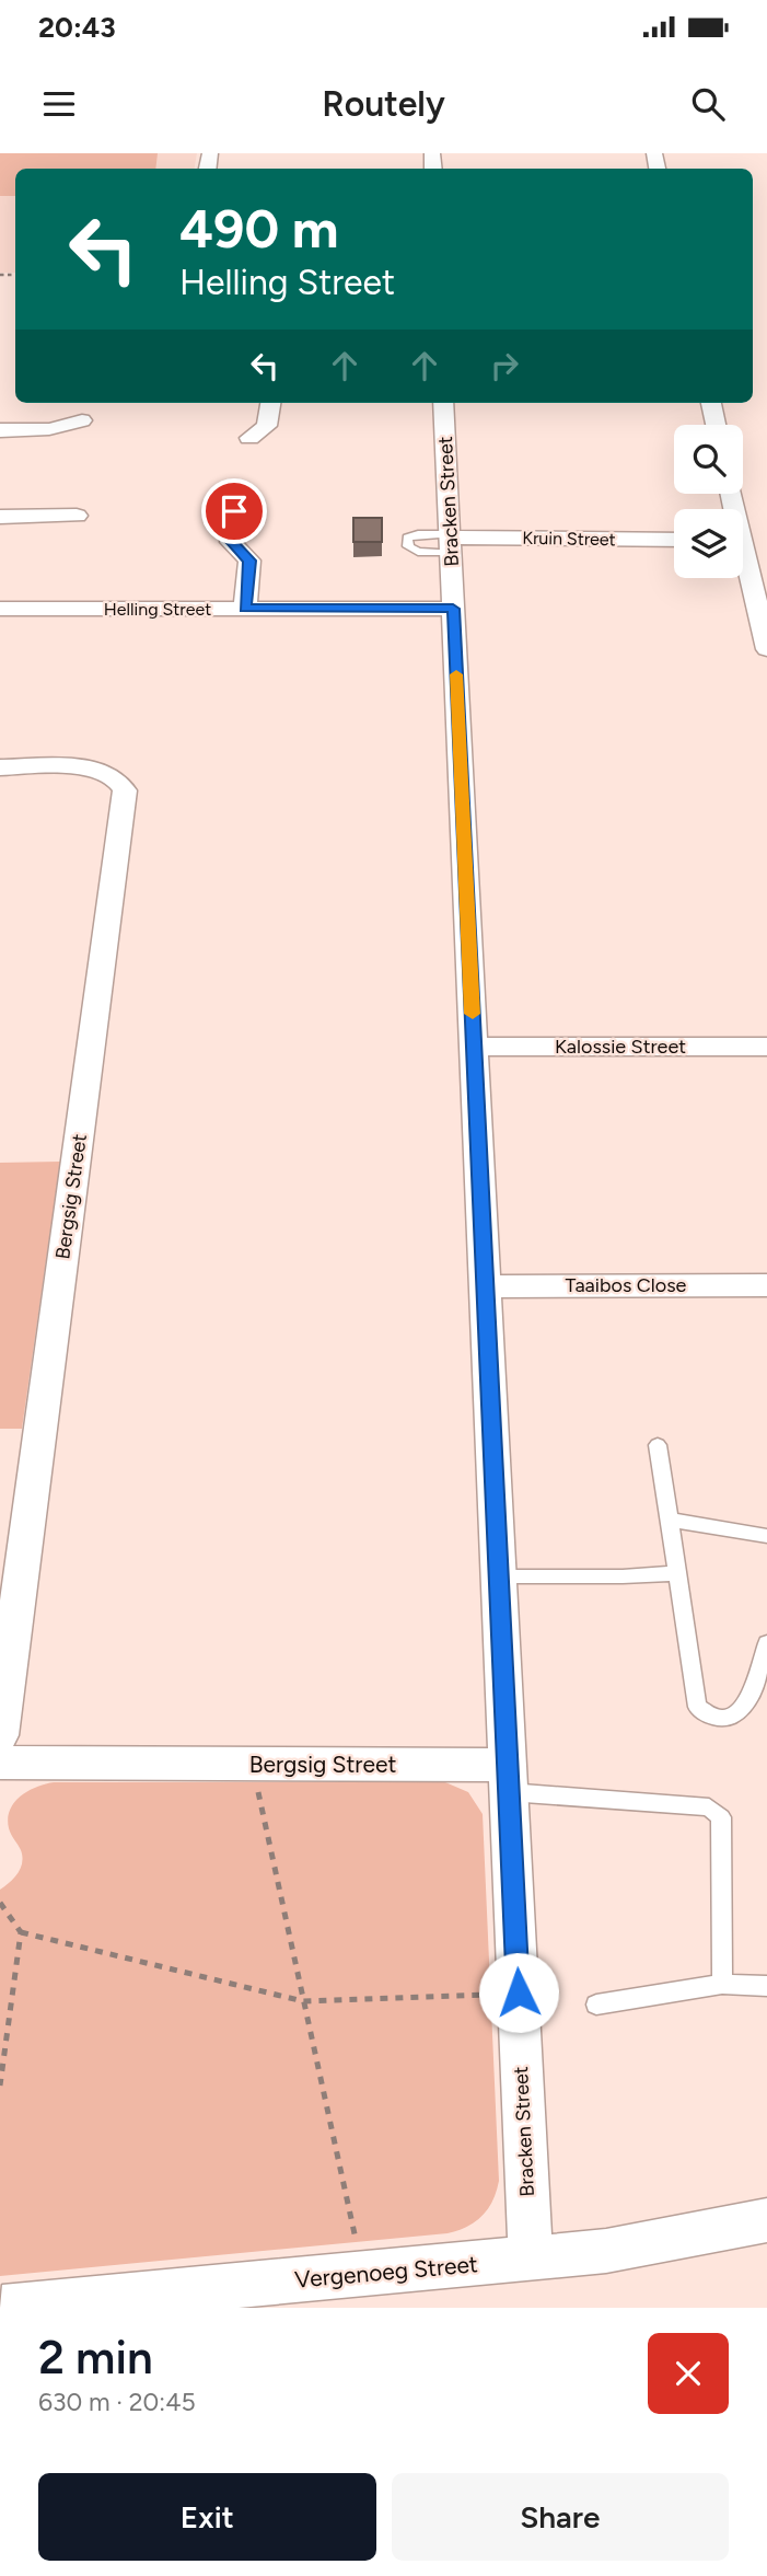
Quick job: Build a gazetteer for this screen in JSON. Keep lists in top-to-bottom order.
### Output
{
  "streets": {
    "street": [
      "Bracken Street",
      "Kruin Street",
      "Helling Street",
      "Kalossie Street",
      "Bergsig Street",
      "Taaibos Close",
      "Vergenoeg Street"
    ]
  },
  "crossings": [
    ["Bracken Street", "Kruin Street"],
    ["Bracken Street", "Helling Street"],
    ["Bracken Street", "Kalossie Street"],
    ["Bracken Street", "Bergsig Street"],
    ["Bracken Street", "Taaibos Close"],
    ["Bracken Street", "Vergenoeg Street"]
  ],
  "page": {
    "status": "20:43",
    "header": "Routely",
    "turn": ["490 m", "Helling Street"],
    "heading": ["2 min", "630 m · 20:45"],
    "buttons": ["Exit", "Share"]
  }
}
